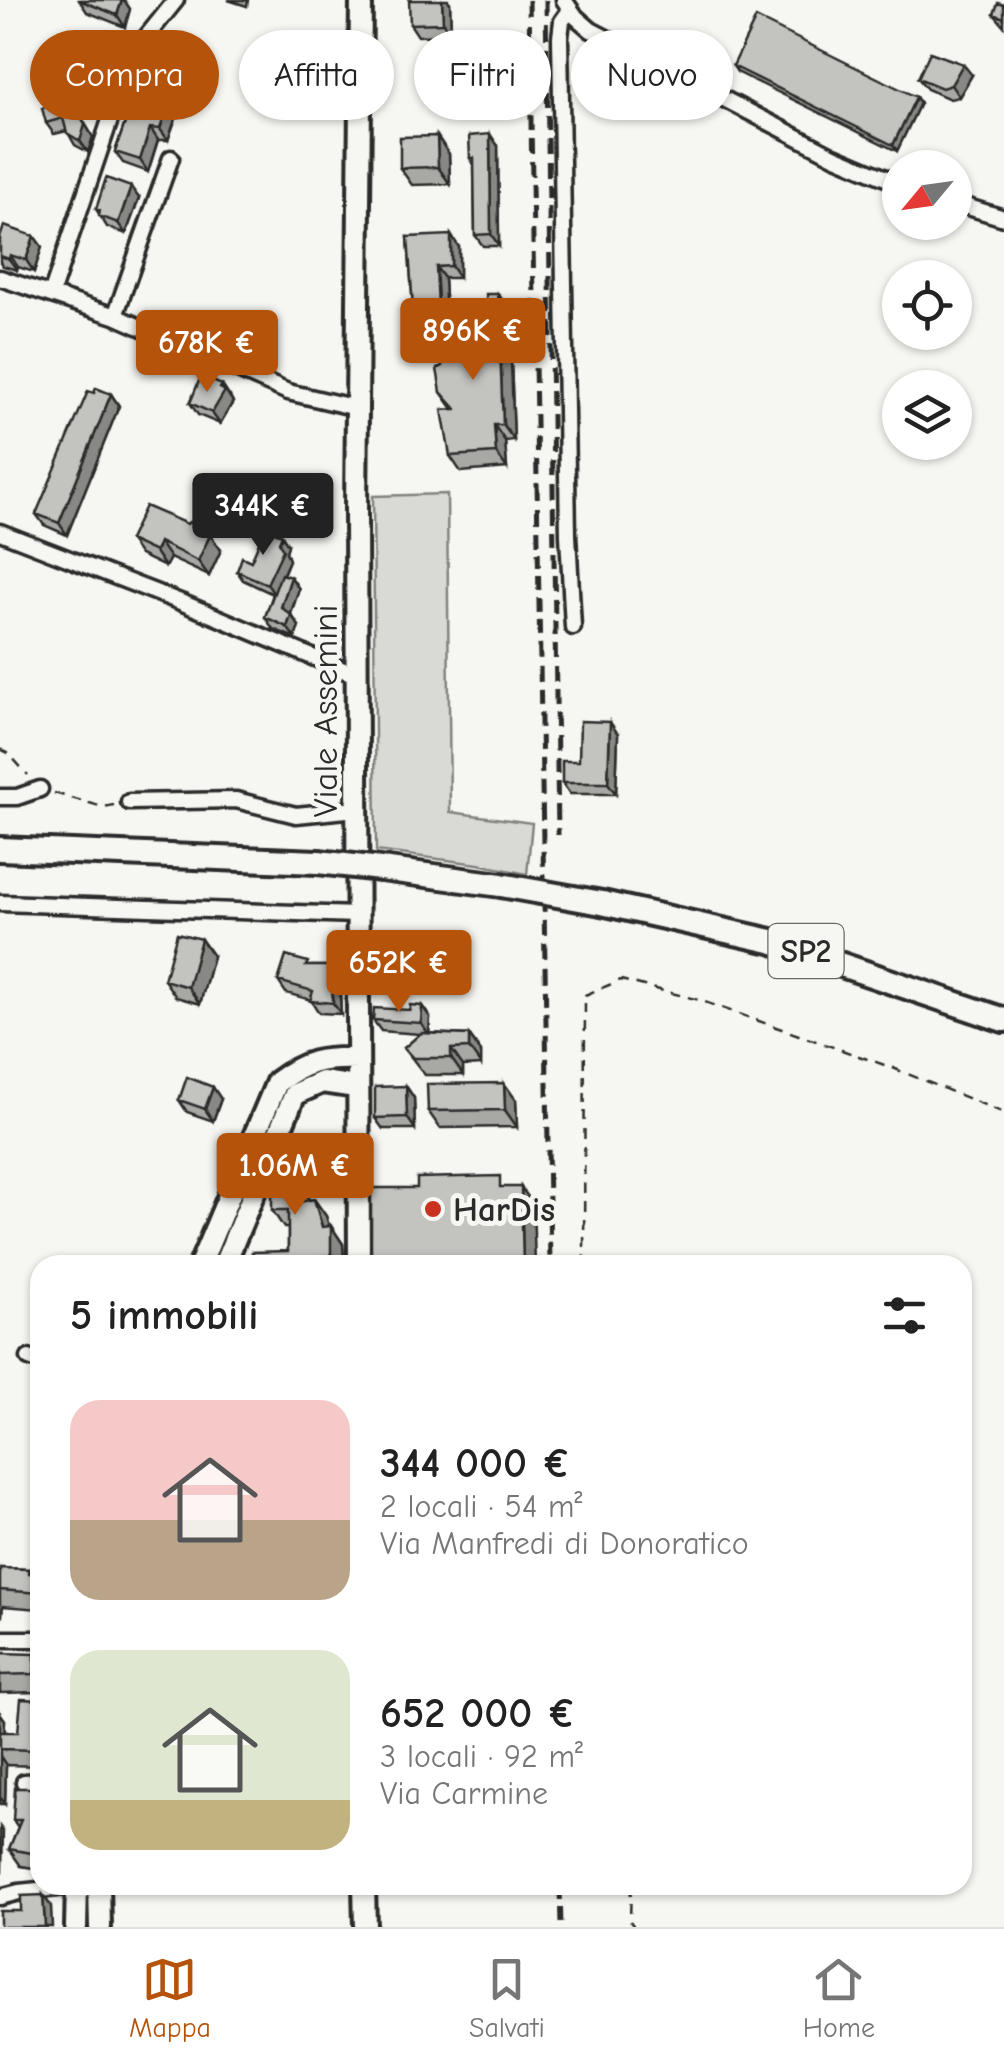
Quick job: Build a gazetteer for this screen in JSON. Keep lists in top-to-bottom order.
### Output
{
  "streets": {
    "main road": ["Viale Assemini", "SP2"]
  },
  "places": ["HarDis"],
  "north": "bottom left",
  "page": {
    "chip": [
      "Compra",
      "Affitta",
      "Filtri",
      "Nuovo"
    ],
    "price": [
      "896K €",
      "678K €",
      "344K €",
      "652K €",
      "1.06M €"
    ],
    "heading": "5 immobili",
    "list": [
      {
        "name": "344 000 €",
        "note": "2 locali · 54 m² · Via Manfredi di Donoratico"
      },
      {
        "name": "652 000 €",
        "note": "3 locali · 92 m² · Via Carmine"
      }
    ],
    "tabs": ["Mappa", "Salvati", "Home"]
  }
}
